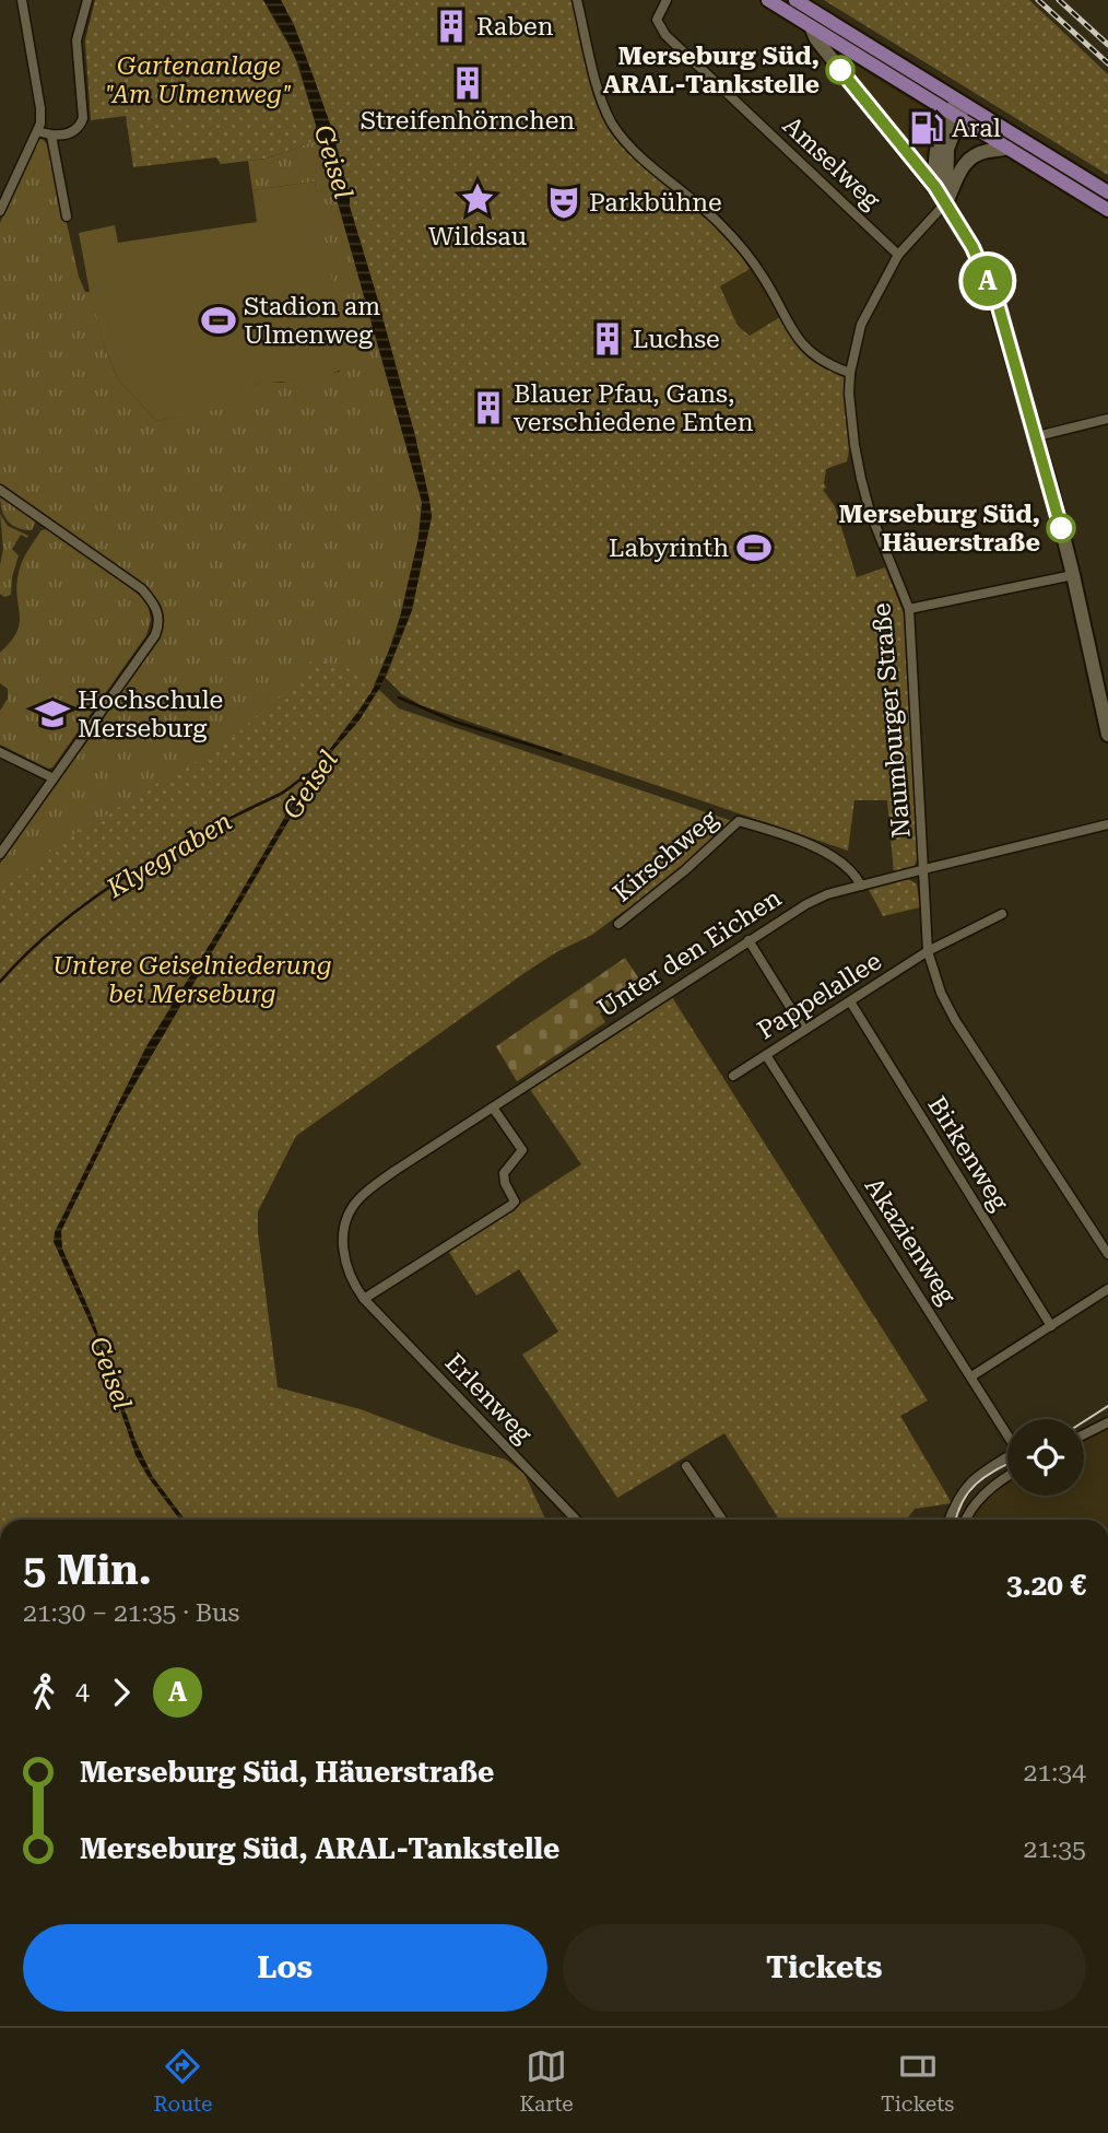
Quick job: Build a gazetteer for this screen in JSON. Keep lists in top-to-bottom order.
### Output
{
  "streets": {
    "street": [
      "Amselweg",
      "Naumburger Straße",
      "Kirschweg",
      "Unter den Eichen",
      "Pappelallee",
      "Birkenweg",
      "Akazienweg",
      "Erlenweg"
    ]
  },
  "crossings": [
    ["Amselweg", "Naumburger Straße"],
    ["Naumburger Straße", "Unter den Eichen"],
    ["Naumburger Straße", "Pappelallee"],
    ["Kirschweg", "Unter den Eichen"],
    ["Unter den Eichen", "Erlenweg"],
    ["Pappelallee", "Birkenweg"],
    ["Pappelallee", "Akazienweg"]
  ],
  "water": ["Geisel", "Klyegraben"],
  "parks": ["Gartenanlage \"Am Ulmenweg\"", "Untere Geiselniederung bei Merseburg"],
  "places": {
    "building": [
      "Raben",
      "Streifenhörnchen",
      "Luchse",
      "Blauer Pfau, Gans, verschiedene Enten"
    ],
    "other": ["Merseburg Süd, ARAL-Tankstelle", "Merseburg Süd, Häuerstraße"],
    "fuel station": ["Aral"],
    "place": ["Wildsau"],
    "theatre": ["Parkbühne"],
    "sports": ["Stadion am Ulmenweg", "Labyrinth"],
    "school or university": ["Hochschule Merseburg"]
  },
  "lines": ["bus line A"],
  "page": {
    "on_map": "A",
    "heading": ["5 Min.", "21:30 – 21:35 · Bus", "3.20 €"],
    "legs": ["4", "A"],
    "list": [
      {
        "name": "Merseburg Süd, Häuerstraße",
        "value": "21:34"
      },
      {
        "name": "Merseburg Süd, ARAL-Tankstelle",
        "value": "21:35"
      }
    ],
    "buttons": ["Los", "Tickets"],
    "tabs": ["Route", "Karte", "Tickets"]
  }
}
